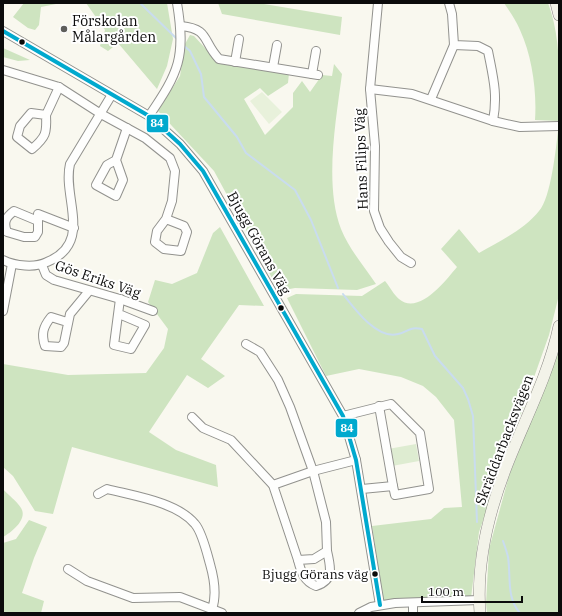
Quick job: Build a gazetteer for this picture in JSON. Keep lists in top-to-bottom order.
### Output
{
  "streets": {
    "street": [
      "Hans Filips Väg",
      "Bjugg Görans Väg",
      "Gös Eriks Väg",
      "Skräddarbacksvägen"
    ]
  },
  "places": ["Förskolan Målargården", "Bjugg Görans väg"],
  "lines": ["transit line 84"],
  "scale_bar": "100 m"
}
